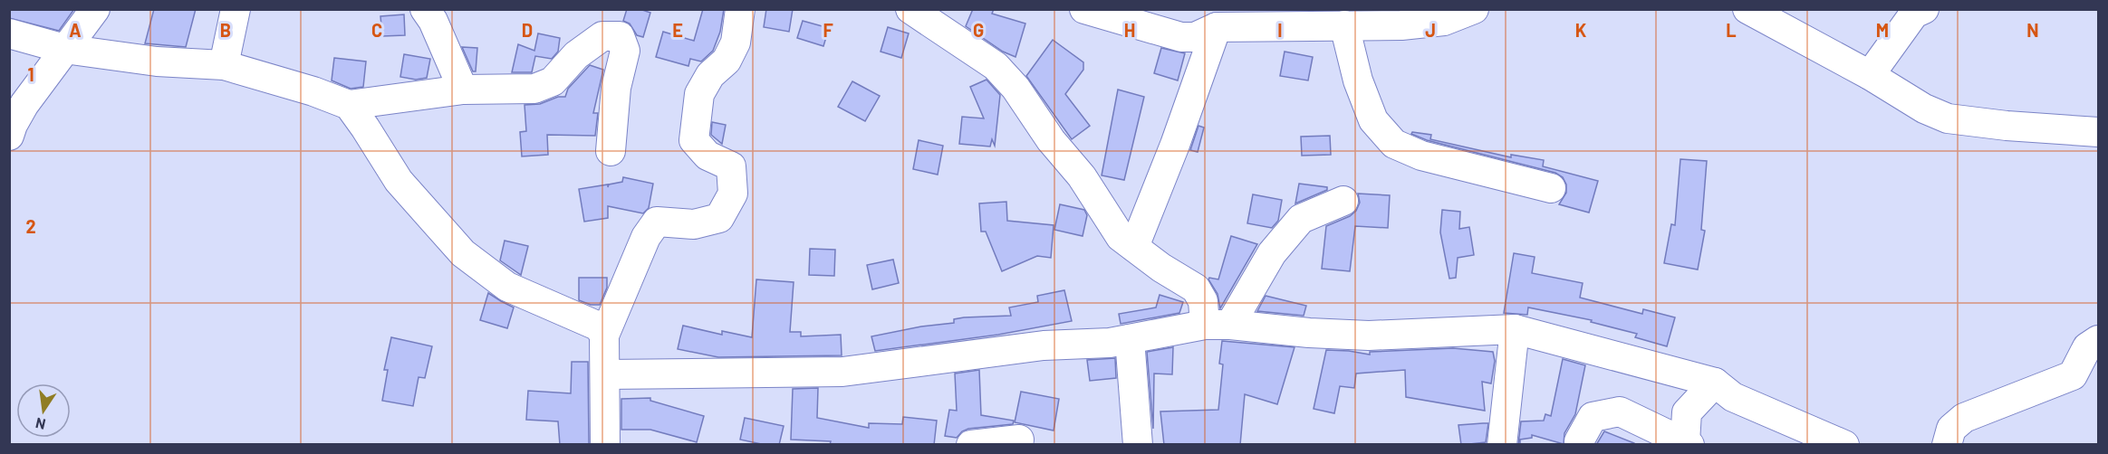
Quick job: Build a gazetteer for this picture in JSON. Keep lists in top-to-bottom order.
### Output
{
  "north": "bottom",
  "grid": {
    "columns": [
      "A",
      "B",
      "C",
      "D",
      "E",
      "F",
      "G",
      "H",
      "I",
      "J",
      "K",
      "L",
      "M",
      "N"
    ],
    "rows": ["1", "2"]
  }
}
